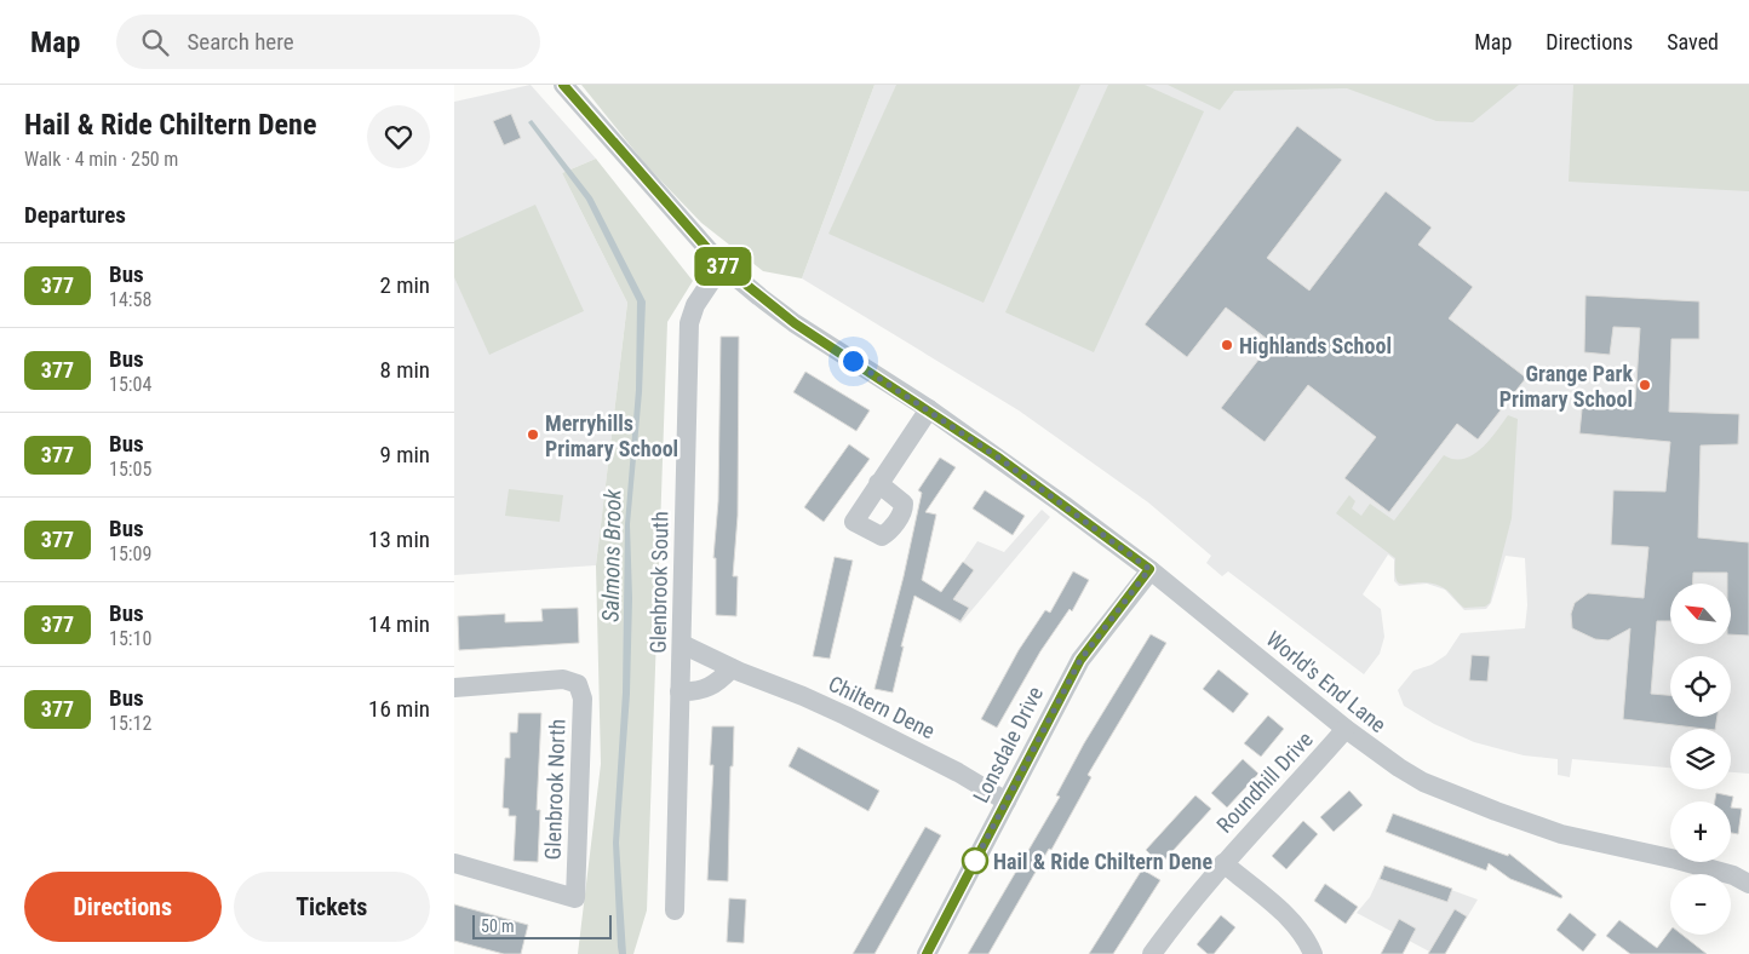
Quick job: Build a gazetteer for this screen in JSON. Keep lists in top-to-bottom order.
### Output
{
  "streets": {
    "street": [
      "Glenbrook South",
      "World's End Lane",
      "Chiltern Dene",
      "Lonsdale Drive",
      "Roundhill Drive",
      "Glenbrook North"
    ]
  },
  "crossings": [
    ["Glenbrook South", "World's End Lane"],
    ["Glenbrook South", "Chiltern Dene"],
    ["World's End Lane", "Lonsdale Drive"],
    ["World's End Lane", "Roundhill Drive"],
    ["Chiltern Dene", "Lonsdale Drive"]
  ],
  "water": ["Salmons Brook"],
  "places": [
    "Highlands School",
    "Grange Park Primary School",
    "Merryhills Primary School",
    "Hail & Ride Chiltern Dene"
  ],
  "lines": ["bus line 377"],
  "scale_bar": "50 m",
  "north": "top left",
  "page": {
    "header": "Map",
    "search": "Search here",
    "nav": ["Map", "Directions", "Saved"],
    "heading": [
      ["Hail & Ride Chiltern Dene", "Walk · 4 min · 250 m"],
      "Departures"
    ],
    "on_map": "377",
    "list": [
      {
        "mark": "377",
        "name": "Bus",
        "note": "14:58",
        "value": "2 min"
      },
      {
        "mark": "377",
        "name": "Bus",
        "note": "15:04",
        "value": "8 min"
      },
      {
        "mark": "377",
        "name": "Bus",
        "note": "15:05",
        "value": "9 min"
      },
      {
        "mark": "377",
        "name": "Bus",
        "note": "15:09",
        "value": "13 min"
      },
      {
        "mark": "377",
        "name": "Bus",
        "note": "15:10",
        "value": "14 min"
      },
      {
        "mark": "377",
        "name": "Bus",
        "note": "15:12",
        "value": "16 min"
      }
    ],
    "map_buttons": ["+", "−"],
    "buttons": ["Directions", "Tickets"],
    "scale": "50 m"
  }
}
